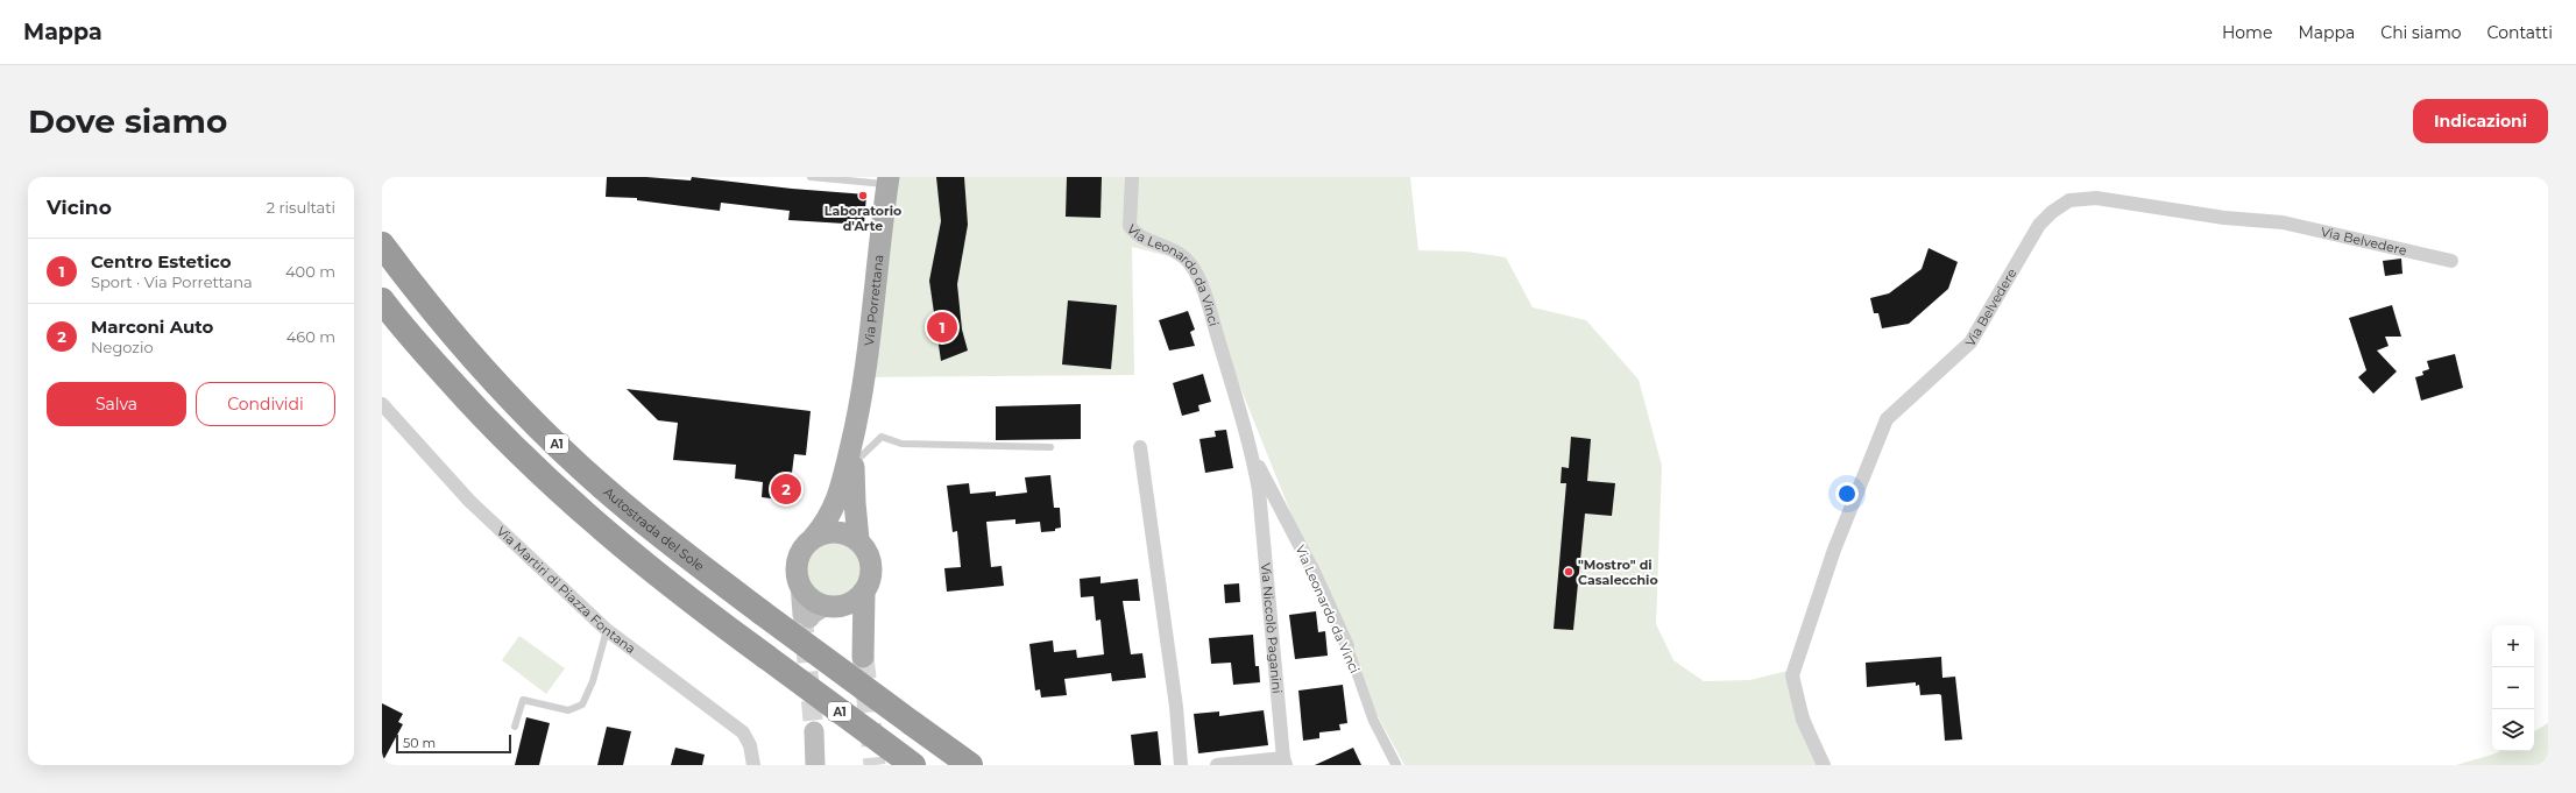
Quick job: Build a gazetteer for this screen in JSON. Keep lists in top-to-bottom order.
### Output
{
  "streets": {
    "highway": ["A1", "Autostrada del Sole"],
    "main road": ["Via Porrettana"],
    "street": [
      "Via Belvedere",
      "Via Leonardo da Vinci",
      "Via Martiri di Piazza Fontana",
      "Via Niccolò Paganini"
    ]
  },
  "crossings": [
    ["Via Leonardo da Vinci", "Via Niccolò Paganini"]
  ],
  "places": ["Laboratorio d'Arte", "\"Mostro\" di Casalecchio"],
  "scale_bar": "50 m",
  "page": {
    "header": "Mappa",
    "nav": [
      "Home",
      "Mappa",
      "Chi siamo",
      "Contatti"
    ],
    "buttons": [
      "Indicazioni",
      ["Salva", "Condividi"]
    ],
    "title": "Dove siamo",
    "heading": ["Vicino", "2 risultati"],
    "list": [
      {
        "mark": "1",
        "name": "Centro Estetico",
        "note": "Sport · Via Porrettana",
        "value": "400 m"
      },
      {
        "mark": "2",
        "name": "Marconi Auto",
        "note": "Negozio",
        "value": "460 m"
      }
    ],
    "pins": ["1", "2"],
    "map_buttons": ["+", "−"],
    "scale": "50 m"
  }
}
